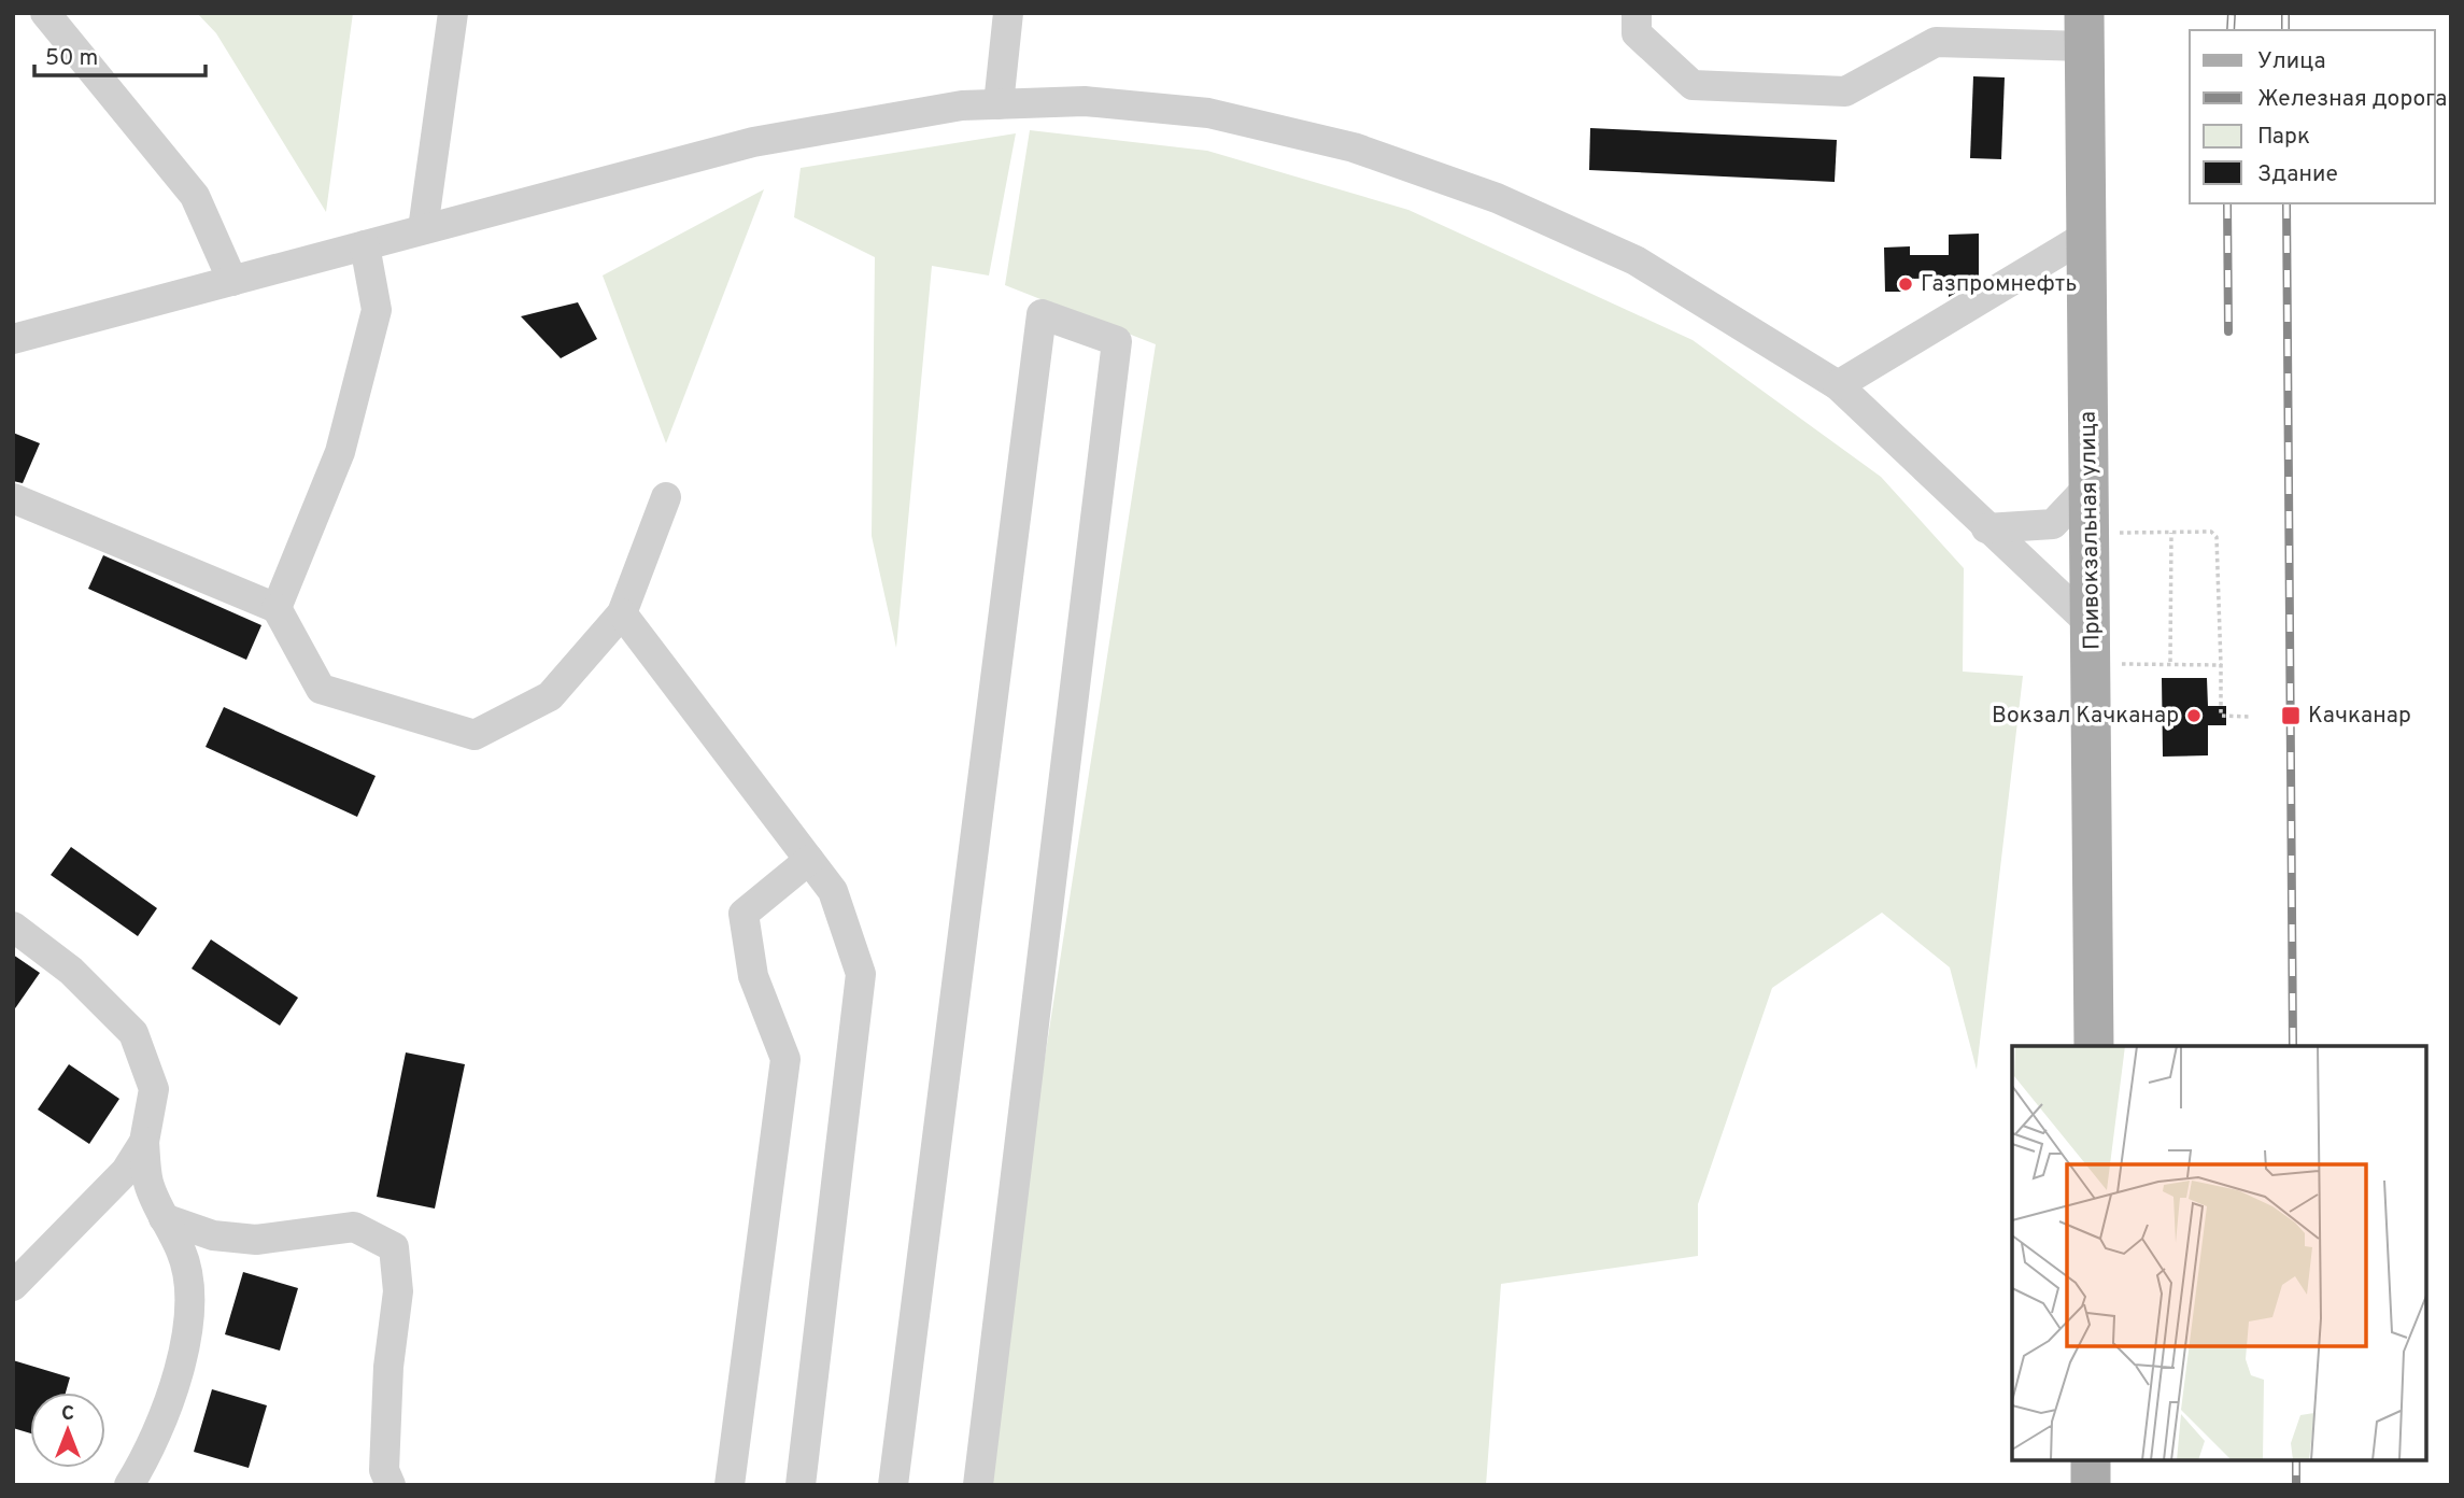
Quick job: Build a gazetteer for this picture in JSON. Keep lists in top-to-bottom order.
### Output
{
  "streets": {
    "main road": ["Привокзальная улица"]
  },
  "places": {
    "other": ["Газпромнефть", "Вокзал Качканар"],
    "transit": ["Качканар"]
  },
  "legend": [
    "Улица",
    "Железная дорога",
    "Парк",
    "Здание"
  ],
  "scale_bar": "50 m",
  "north": "top"
}
